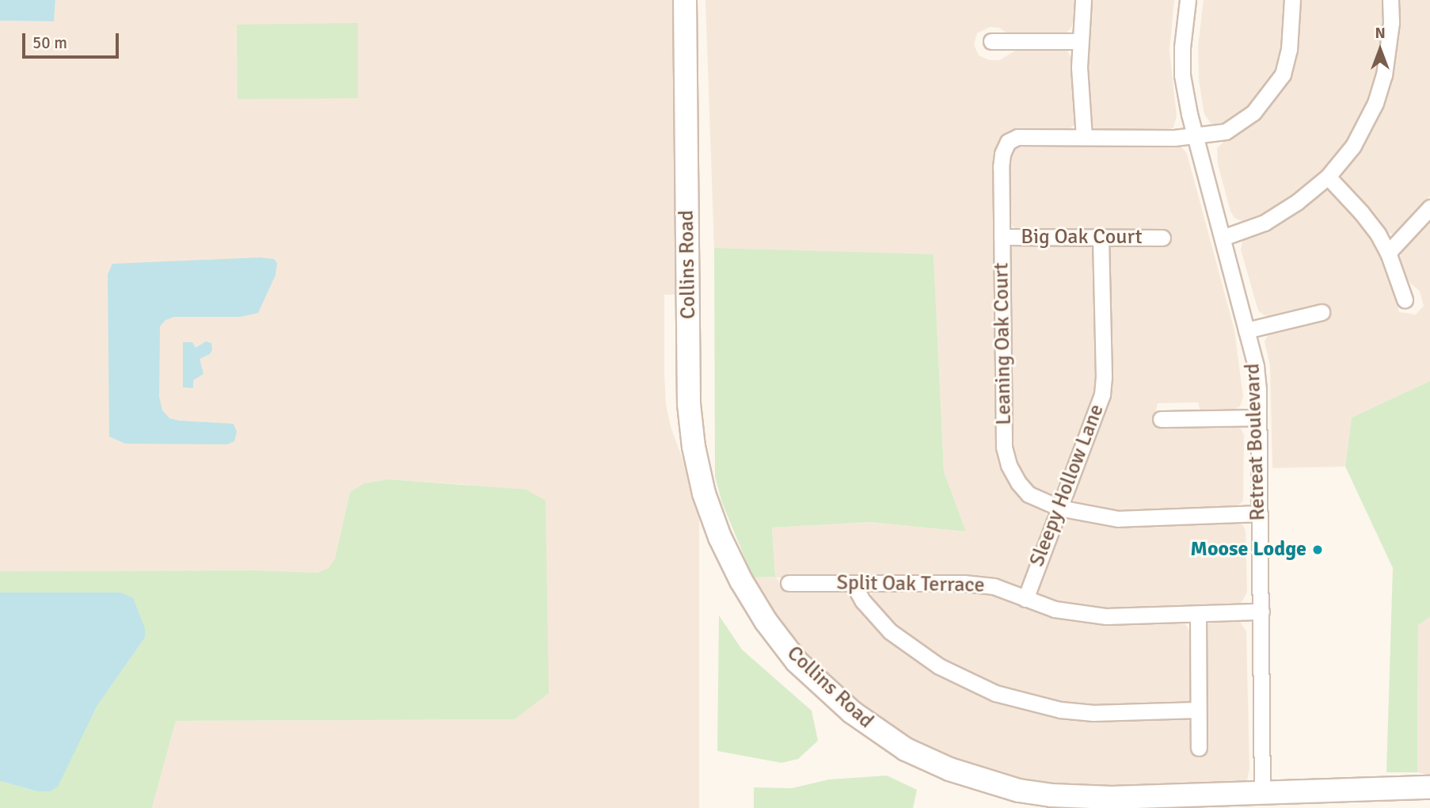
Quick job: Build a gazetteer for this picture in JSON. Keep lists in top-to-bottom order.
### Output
{
  "streets": {
    "street": [
      "Big Oak Court",
      "Collins Road",
      "Leaning Oak Court",
      "Retreat Boulevard",
      "Sleepy Hollow Lane",
      "Split Oak Terrace"
    ]
  },
  "crossings": [
    ["Big Oak Court", "Leaning Oak Court"],
    ["Big Oak Court", "Sleepy Hollow Lane"],
    ["Collins Road", "Retreat Boulevard"],
    ["Leaning Oak Court", "Retreat Boulevard"],
    ["Leaning Oak Court", "Sleepy Hollow Lane"],
    ["Retreat Boulevard", "Split Oak Terrace"],
    ["Sleepy Hollow Lane", "Split Oak Terrace"]
  ],
  "places": ["Moose Lodge"],
  "scale_bar": "50 m",
  "north": "top"
}
